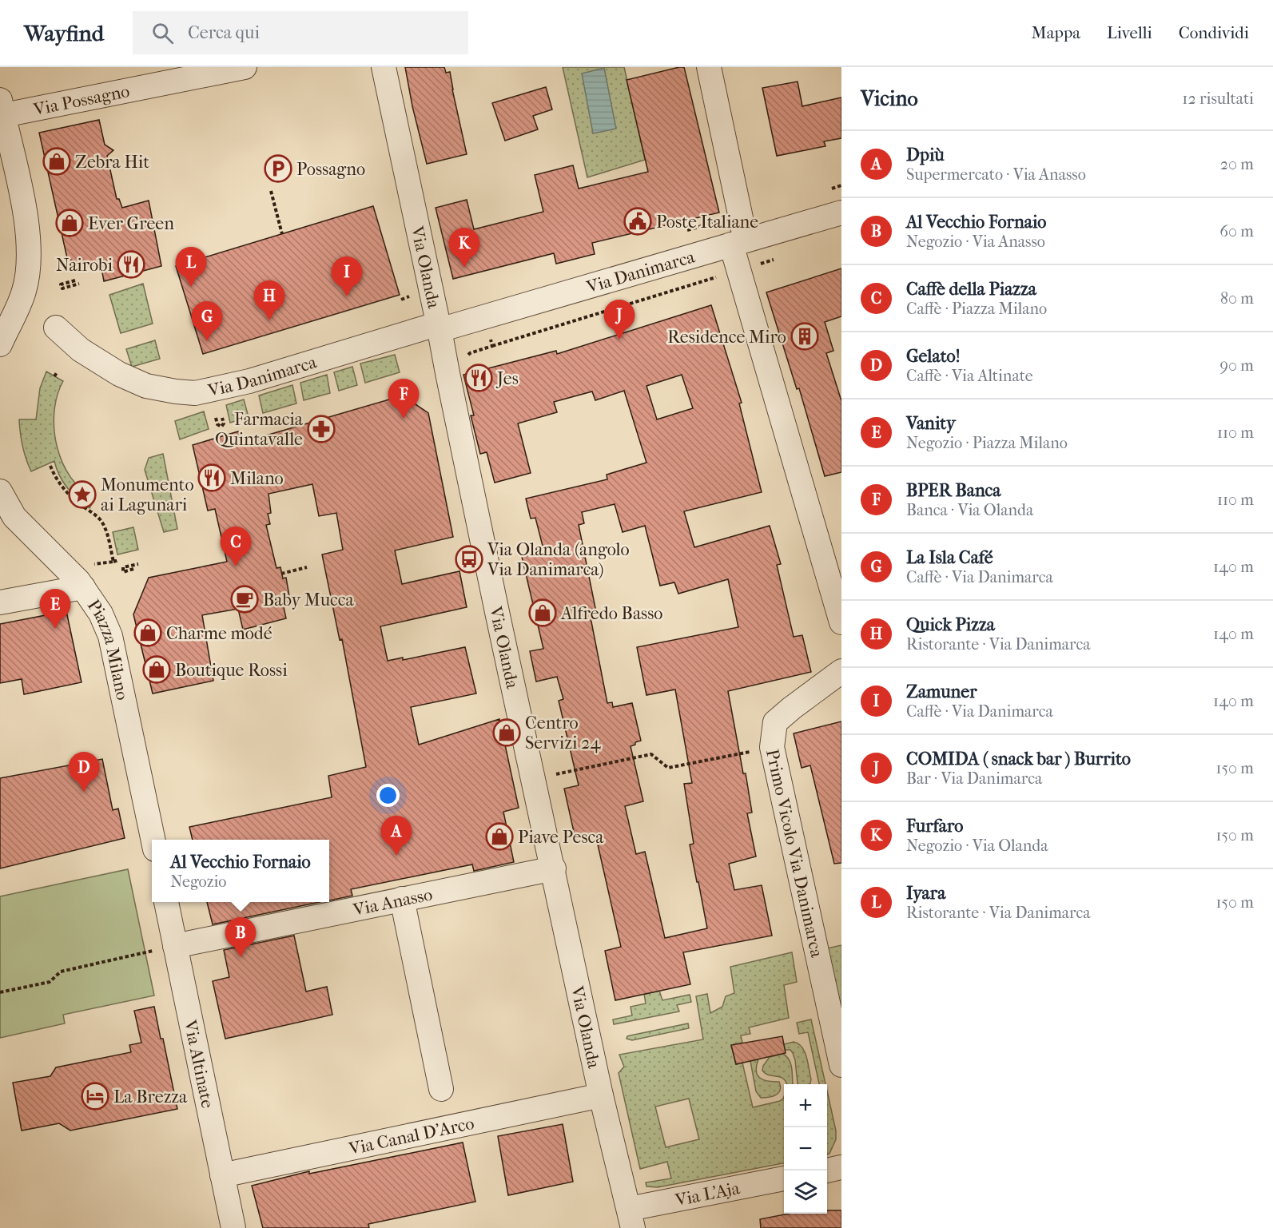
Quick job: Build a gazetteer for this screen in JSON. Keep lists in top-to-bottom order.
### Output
{
  "streets": {
    "street": [
      "Via Possagno",
      "Via Olanda",
      "Via Danimarca",
      "Piazza Milano",
      "Primo Vicolo Via Danimarca",
      "Via Anasso",
      "Via Altinate",
      "Via Canal D'Arco",
      "Via L'Aja"
    ]
  },
  "crossings": [
    ["Via Olanda", "Via Danimarca"],
    ["Via Olanda", "Via Anasso"],
    ["Via Olanda", "Via Canal D'Arco"],
    ["Via Olanda", "Via L'Aja"],
    ["Via Anasso", "Via Altinate"],
    ["Via Altinate", "Via Canal D'Arco"]
  ],
  "places": {
    "shop": [
      "Zebra Hit",
      "Ever Green",
      "Alfredo Basso",
      "Charme modé",
      "Boutique Rossi",
      "Centro Servizi 24",
      "Piave Pesca"
    ],
    "parking": ["Possagno"],
    "public building": ["Poste Italiane"],
    "restaurant": ["Nairobi", "Jes", "Milano"],
    "building": ["Residence Miro"],
    "pharmacy": ["Farmacia Quintavalle"],
    "place": ["Monumento ai Lagunari"],
    "bus stop": ["Via Olanda (angolo Via Danimarca)"],
    "cafe": ["Baby Mucca"],
    "hotel": ["La Brezza"]
  },
  "page": {
    "header": "Wayfind",
    "search": "Cerca qui",
    "nav": ["Mappa", "Livelli", "Condividi"],
    "heading": ["Vicino", "12 risultati"],
    "list": [
      {
        "mark": "A",
        "name": "Dpiù",
        "note": "Supermercato · Via Anasso",
        "value": "20 m"
      },
      {
        "mark": "B",
        "name": "Al Vecchio Fornaio",
        "note": "Negozio · Via Anasso",
        "value": "60 m"
      },
      {
        "mark": "C",
        "name": "Caffè della Piazza",
        "note": "Caffè · Piazza Milano",
        "value": "80 m"
      },
      {
        "mark": "D",
        "name": "Gelato!",
        "note": "Caffè · Via Altinate",
        "value": "90 m"
      },
      {
        "mark": "E",
        "name": "Vanity",
        "note": "Negozio · Piazza Milano",
        "value": "110 m"
      },
      {
        "mark": "F",
        "name": "BPER Banca",
        "note": "Banca · Via Olanda",
        "value": "110 m"
      },
      {
        "mark": "G",
        "name": "La Isla Café",
        "note": "Caffè · Via Danimarca",
        "value": "140 m"
      },
      {
        "mark": "H",
        "name": "Quick Pizza",
        "note": "Ristorante · Via Danimarca",
        "value": "140 m"
      },
      {
        "mark": "I",
        "name": "Zamuner",
        "note": "Caffè · Via Danimarca",
        "value": "140 m"
      },
      {
        "mark": "J",
        "name": "COMIDA ( snack bar ) Burrito",
        "note": "Bar · Via Danimarca",
        "value": "150 m"
      },
      {
        "mark": "K",
        "name": "Furfaro",
        "note": "Negozio · Via Olanda",
        "value": "150 m"
      },
      {
        "mark": "L",
        "name": "Iyara",
        "note": "Ristorante · Via Danimarca",
        "value": "150 m"
      }
    ],
    "pins": [
      "K",
      "L",
      "I",
      "H",
      "J",
      "G",
      "F",
      "C",
      "E",
      "D",
      "A",
      "B"
    ],
    "popup": ["Al Vecchio Fornaio", "Negozio"],
    "map_buttons": ["+", "−"]
  }
}
